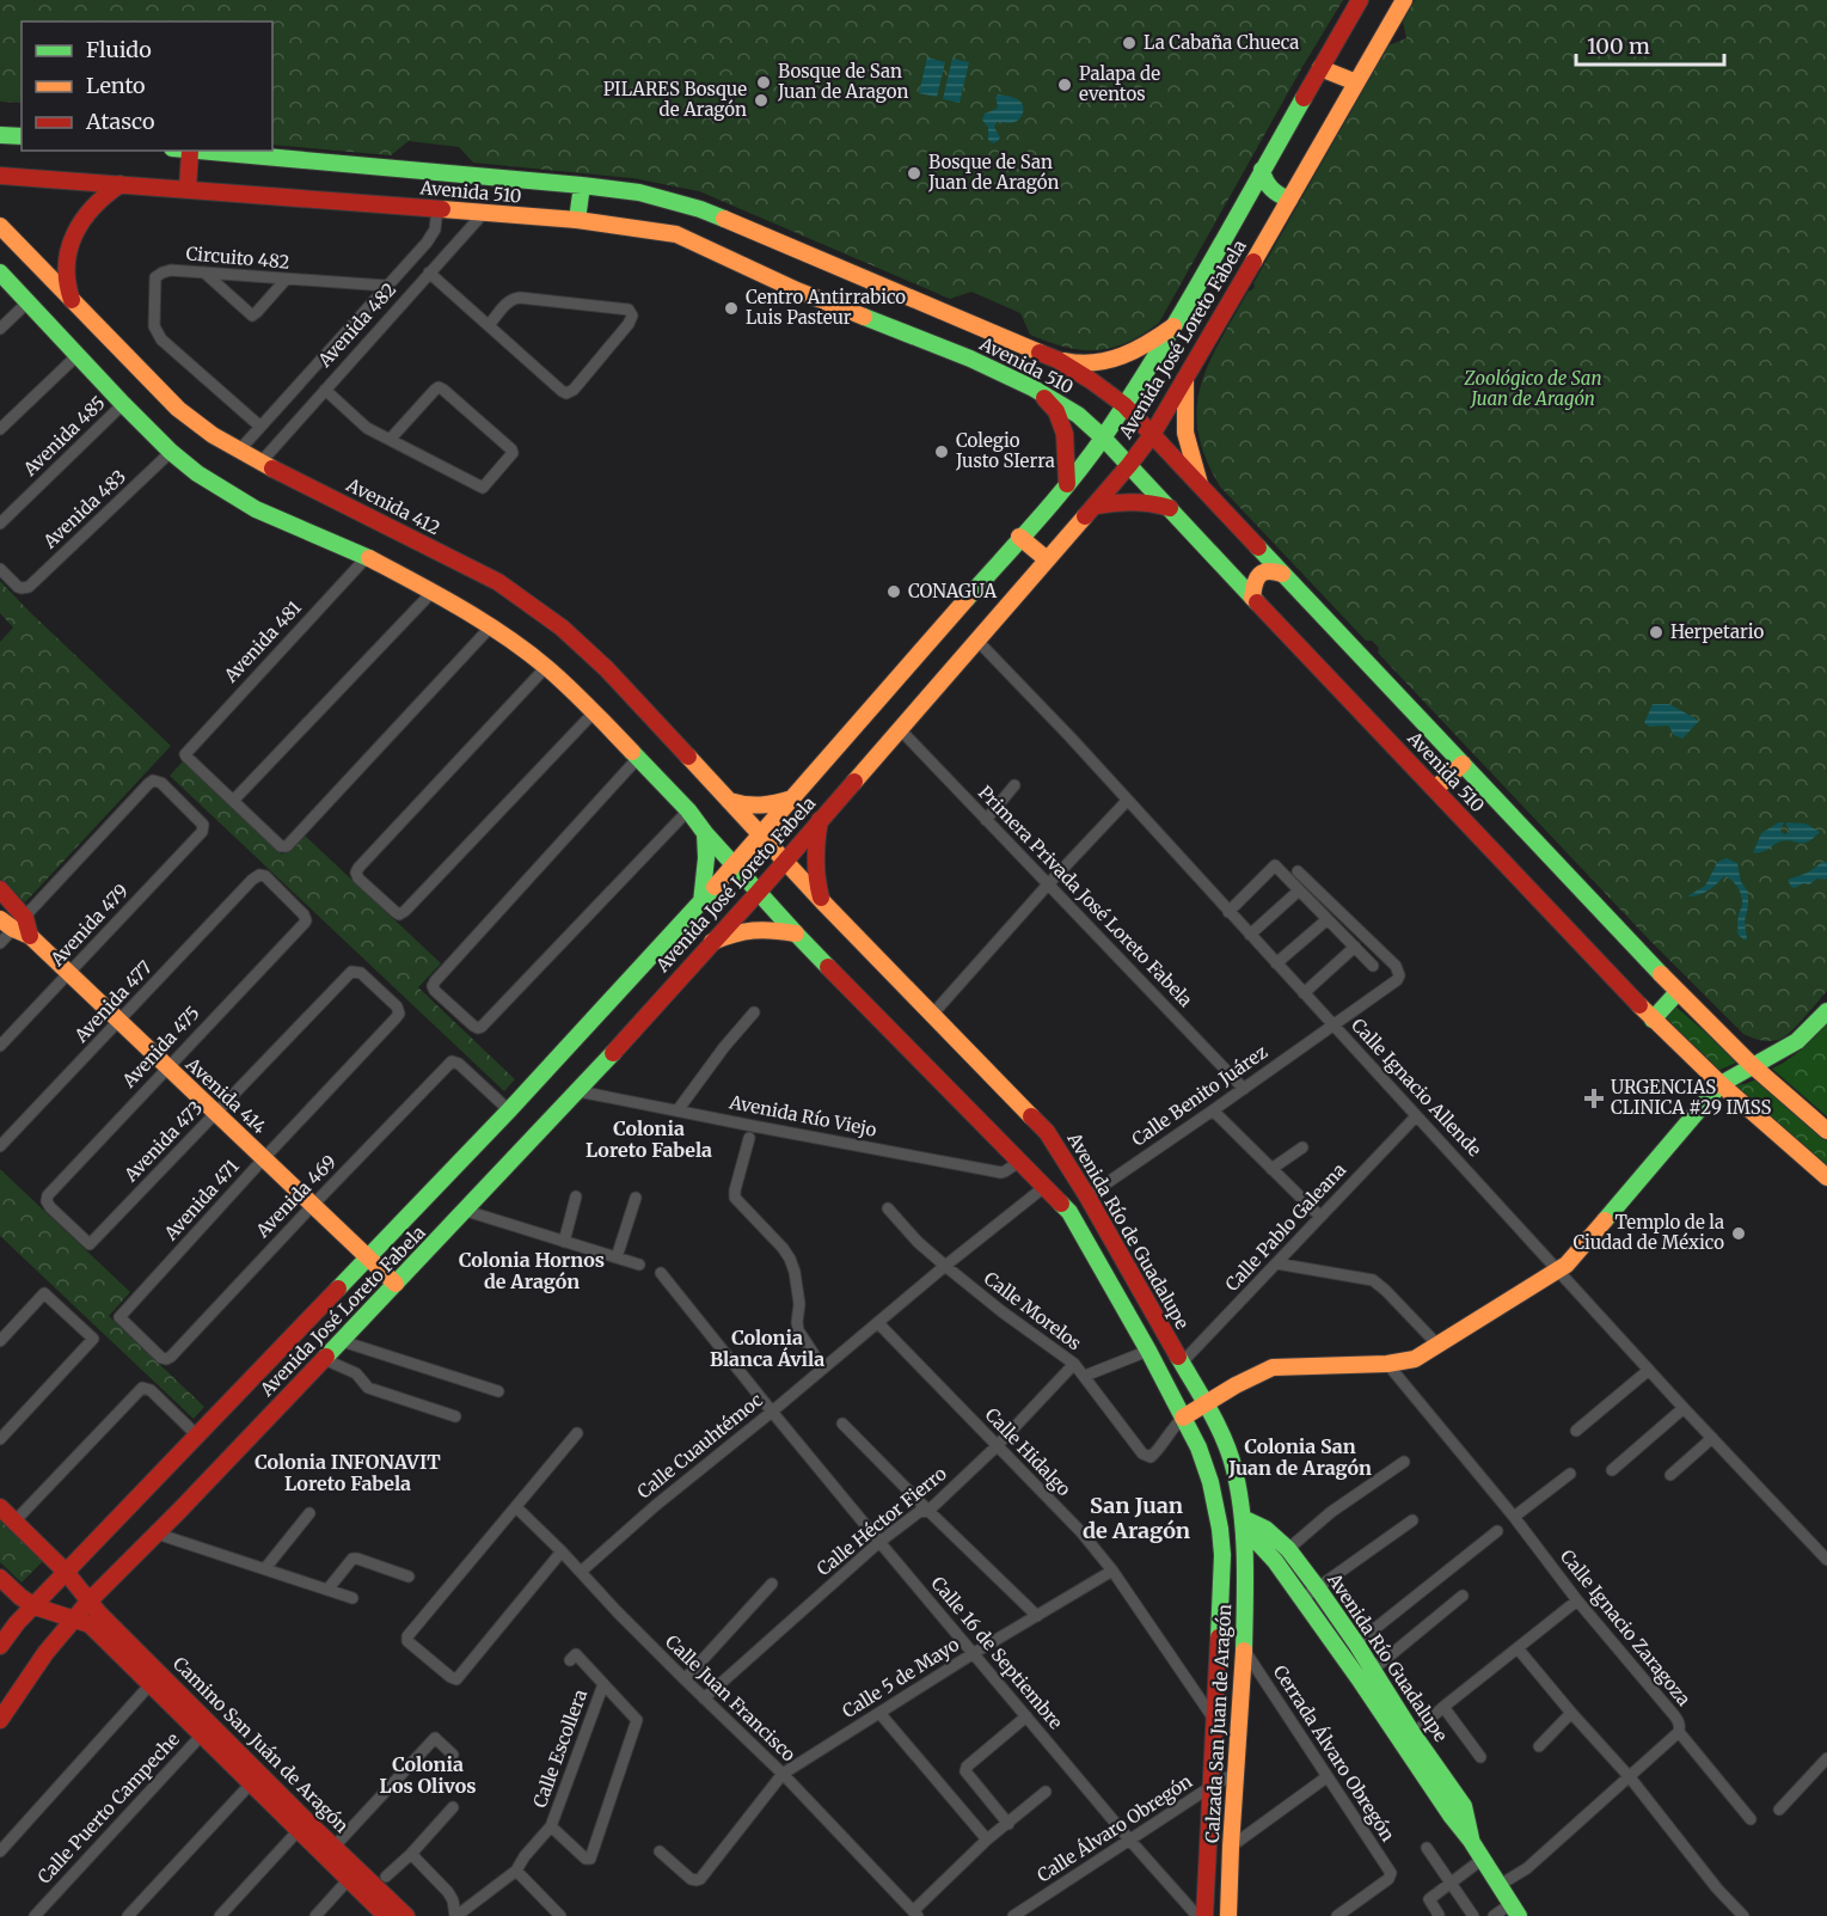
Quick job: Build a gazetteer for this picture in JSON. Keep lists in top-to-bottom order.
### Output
{
  "streets": {
    "main road": [
      "Avenida 510",
      "Avenida José Loreto Fabela",
      "Avenida 412",
      "Avenida 414",
      "Avenida Río de Guadalupe",
      "Avenida Río Guadalupe",
      "Calzada San Juan de Aragón",
      "Camino San Juán de Aragón"
    ],
    "street": [
      "Circuito 482",
      "Avenida 482",
      "Avenida 485",
      "Avenida 483",
      "Avenida 481",
      "Primera Privada José Loreto Fabela",
      "Avenida 479",
      "Avenida 477",
      "Avenida 475",
      "Calle Ignacio Allende",
      "Calle Benito Juárez",
      "Avenida Río Viejo",
      "Avenida 473",
      "Avenida 469",
      "Avenida 471",
      "Calle Pablo Galeana",
      "Calle Morelos",
      "Calle Cuauhtémoc",
      "Calle Hidalgo",
      "Calle Héctor Fierro",
      "Calle Ignacio Zaragoza",
      "Calle 16 de Septiembre",
      "Calle 5 de Mayo",
      "Calle Juan Francisco",
      "Calle Escollera",
      "Cerrada Álvaro Obregón",
      "Calle Puerto Campeche",
      "Calle Álvaro Obregón"
    ]
  },
  "crossings": [
    ["Avenida 510", "Avenida 482"],
    ["Avenida 510", "Avenida José Loreto Fabela"],
    ["Circuito 482", "Avenida 482"],
    ["Avenida 482", "Avenida 412"],
    ["Avenida José Loreto Fabela", "Avenida 412"],
    ["Avenida José Loreto Fabela", "Primera Privada José Loreto Fabela"],
    ["Avenida José Loreto Fabela", "Calle Ignacio Allende"],
    ["Avenida José Loreto Fabela", "Avenida 414"],
    ["Avenida José Loreto Fabela", "Avenida Río Viejo"],
    ["Avenida José Loreto Fabela", "Avenida 469"],
    ["Avenida José Loreto Fabela", "Avenida Río de Guadalupe"],
    ["Avenida José Loreto Fabela", "Camino San Juán de Aragón"],
    ["Avenida 412", "Avenida Río de Guadalupe"],
    ["Primera Privada José Loreto Fabela", "Calle Benito Juárez"],
    ["Avenida 479", "Avenida 414"],
    ["Avenida 477", "Avenida 475"],
    ["Avenida 477", "Avenida 414"],
    ["Avenida 475", "Avenida 414"],
    ["Avenida 475", "Avenida 473"],
    ["Calle Ignacio Allende", "Calle Benito Juárez"],
    ["Calle Ignacio Allende", "Calle Pablo Galeana"],
    ["Avenida 414", "Avenida 473"],
    ["Avenida 414", "Avenida 469"],
    ["Avenida 414", "Avenida 471"],
    ["Calle Benito Juárez", "Avenida Río de Guadalupe"],
    ["Avenida 473", "Avenida 471"],
    ["Avenida 469", "Avenida 471"],
    ["Calle Pablo Galeana", "Avenida Río de Guadalupe"],
    ["Avenida Río de Guadalupe", "Avenida Río Guadalupe"],
    ["Avenida Río de Guadalupe", "Calzada San Juan de Aragón"],
    ["Calle Morelos", "Calle Cuauhtémoc"],
    ["Calle Morelos", "Calle Héctor Fierro"],
    ["Calle Morelos", "Calzada San Juan de Aragón"],
    ["Calle Cuauhtémoc", "Calle Hidalgo"],
    ["Calle Cuauhtémoc", "Calle 16 de Septiembre"],
    ["Calle Cuauhtémoc", "Calle Juan Francisco"],
    ["Calle Hidalgo", "Calle Héctor Fierro"],
    ["Calle Hidalgo", "Calle 5 de Mayo"],
    ["Calle Hidalgo", "Calzada San Juan de Aragón"],
    ["Calle Héctor Fierro", "Calle 16 de Septiembre"],
    ["Calle Héctor Fierro", "Calle Juan Francisco"],
    ["Calle Ignacio Zaragoza", "Avenida Río Guadalupe"],
    ["Calle 16 de Septiembre", "Calle 5 de Mayo"],
    ["Calle 16 de Septiembre", "Calle Álvaro Obregón"],
    ["Avenida Río Guadalupe", "Calzada San Juan de Aragón"],
    ["Calle 5 de Mayo", "Calle Juan Francisco"],
    ["Calzada San Juan de Aragón", "Cerrada Álvaro Obregón"],
    ["Calzada San Juan de Aragón", "Calle Álvaro Obregón"],
    ["Camino San Juán de Aragón", "Calle Puerto Campeche"]
  ],
  "districts": [
    "Colonia Loreto Fabela",
    "Colonia Hornos de Aragón",
    "Colonia Blanca Ávila",
    "Colonia San Juan de Aragón",
    "Colonia INFONAVIT Loreto Fabela",
    "San Juan de Aragón",
    "Colonia Los Olivos"
  ],
  "parks": ["Zoológico de San Juan de Aragón"],
  "places": {
    "other": [
      "La Cabaña Chueca",
      "Bosque de San Juan de Aragon",
      "Palapa de eventos",
      "PILARES Bosque de Aragón",
      "Bosque de San Juan de Aragón",
      "Centro Antirrabico Luis Pasteur",
      "Colegio Justo SIerra",
      "CONAGUA",
      "Herpetario",
      "Templo de la Ciudad de México"
    ],
    "health": ["URGENCIAS CLINICA #29 IMSS"]
  },
  "legend": ["Fluido", "Lento", "Atasco"],
  "scale_bar": "100 m"
}
